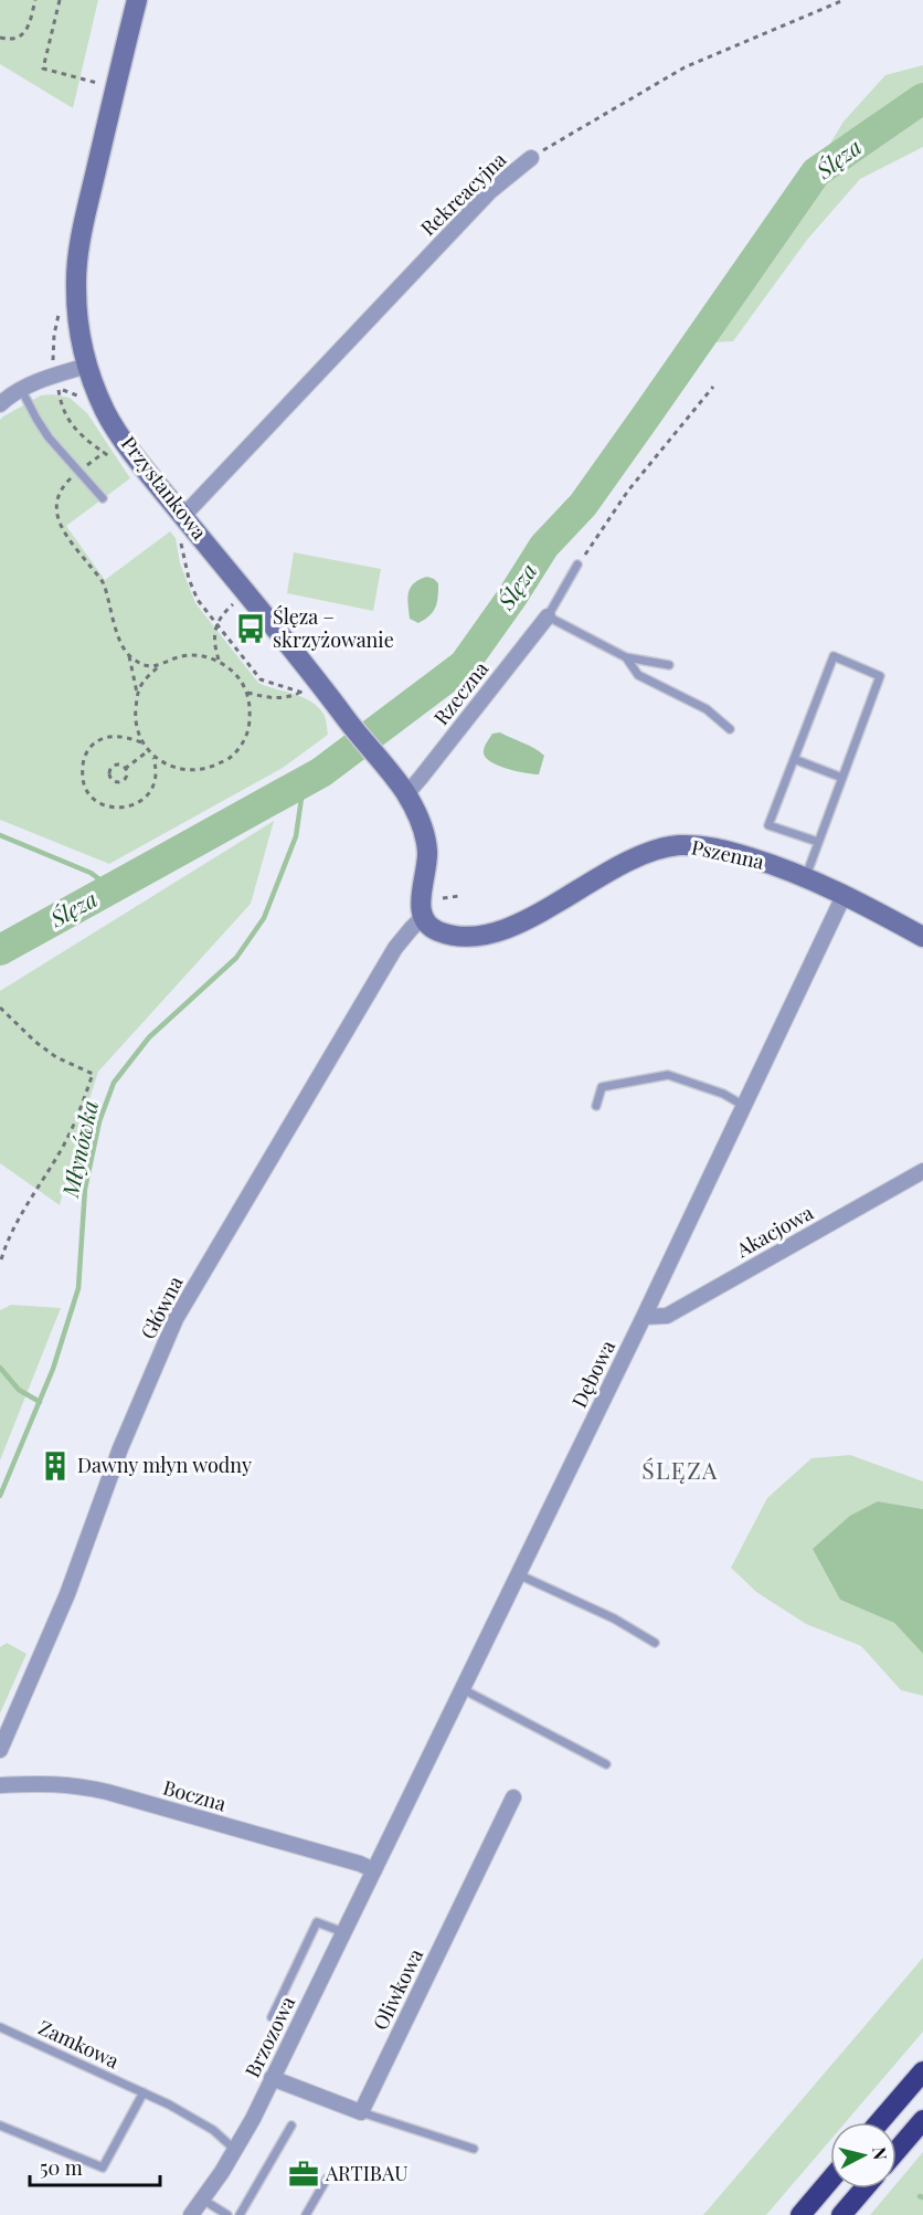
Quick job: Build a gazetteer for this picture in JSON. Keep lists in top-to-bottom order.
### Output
{
  "streets": {
    "street": [
      "Rekreacyjna",
      "Przystankowa",
      "Rzeczna",
      "Pszenna",
      "Akacjowa",
      "Główna",
      "Dębowa",
      "Boczna",
      "Oliwkowa",
      "Brzozowa"
    ],
    "lane": ["Zamkowa"]
  },
  "crossings": [
    ["Rekreacyjna", "Przystankowa"],
    ["Przystankowa", "Rzeczna"],
    ["Przystankowa", "Pszenna"],
    ["Przystankowa", "Główna"],
    ["Pszenna", "Główna"],
    ["Pszenna", "Dębowa"],
    ["Akacjowa", "Dębowa"],
    ["Dębowa", "Boczna"],
    ["Dębowa", "Brzozowa"],
    ["Boczna", "Brzozowa"],
    ["Brzozowa", "Zamkowa"]
  ],
  "districts": ["ŚLĘZA"],
  "water": ["Ślęza", "Młynówka"],
  "places": {
    "bus stop": ["Ślęza – skrzyżowanie"],
    "building": ["Dawny młyn wodny"],
    "office": ["ARTIBAU"]
  },
  "scale_bar": "50 m",
  "north": "right"
}
